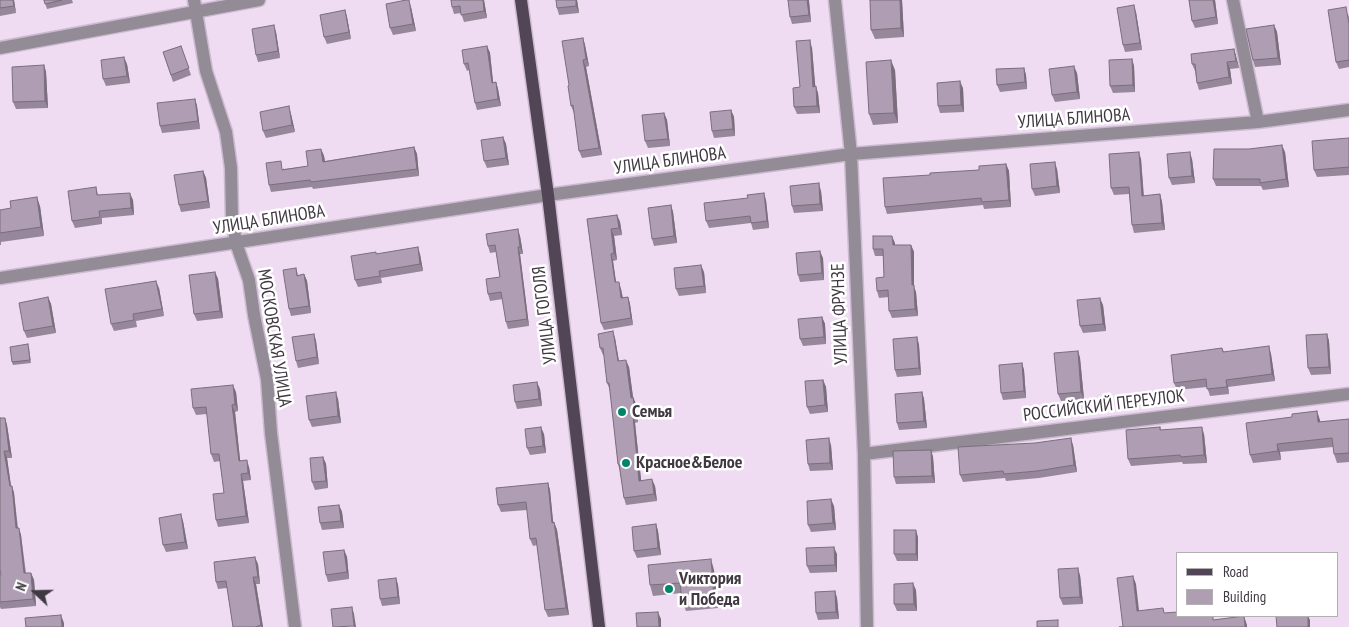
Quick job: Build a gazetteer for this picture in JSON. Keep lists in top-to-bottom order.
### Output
{
  "streets": {
    "main road": ["УЛИЦА ГОГОЛЯ"],
    "street": [
      "УЛИЦА БЛИНОВА",
      "УЛИЦА ФРУНЗЕ",
      "МОСКОВСКАЯ УЛИЦА",
      "РОССИЙСКИЙ ПЕРЕУЛОК"
    ]
  },
  "crossings": [
    ["УЛИЦА БЛИНОВА", "УЛИЦА ФРУНЗЕ"],
    ["УЛИЦА БЛИНОВА", "УЛИЦА ГОГОЛЯ"],
    ["УЛИЦА БЛИНОВА", "МОСКОВСКАЯ УЛИЦА"],
    ["УЛИЦА ФРУНЗЕ", "РОССИЙСКИЙ ПЕРЕУЛОК"]
  ],
  "places": ["Семья", "Красное&Белое", "Vиктория и Победа"],
  "legend": ["Road", "Building"],
  "north": "left"
}
